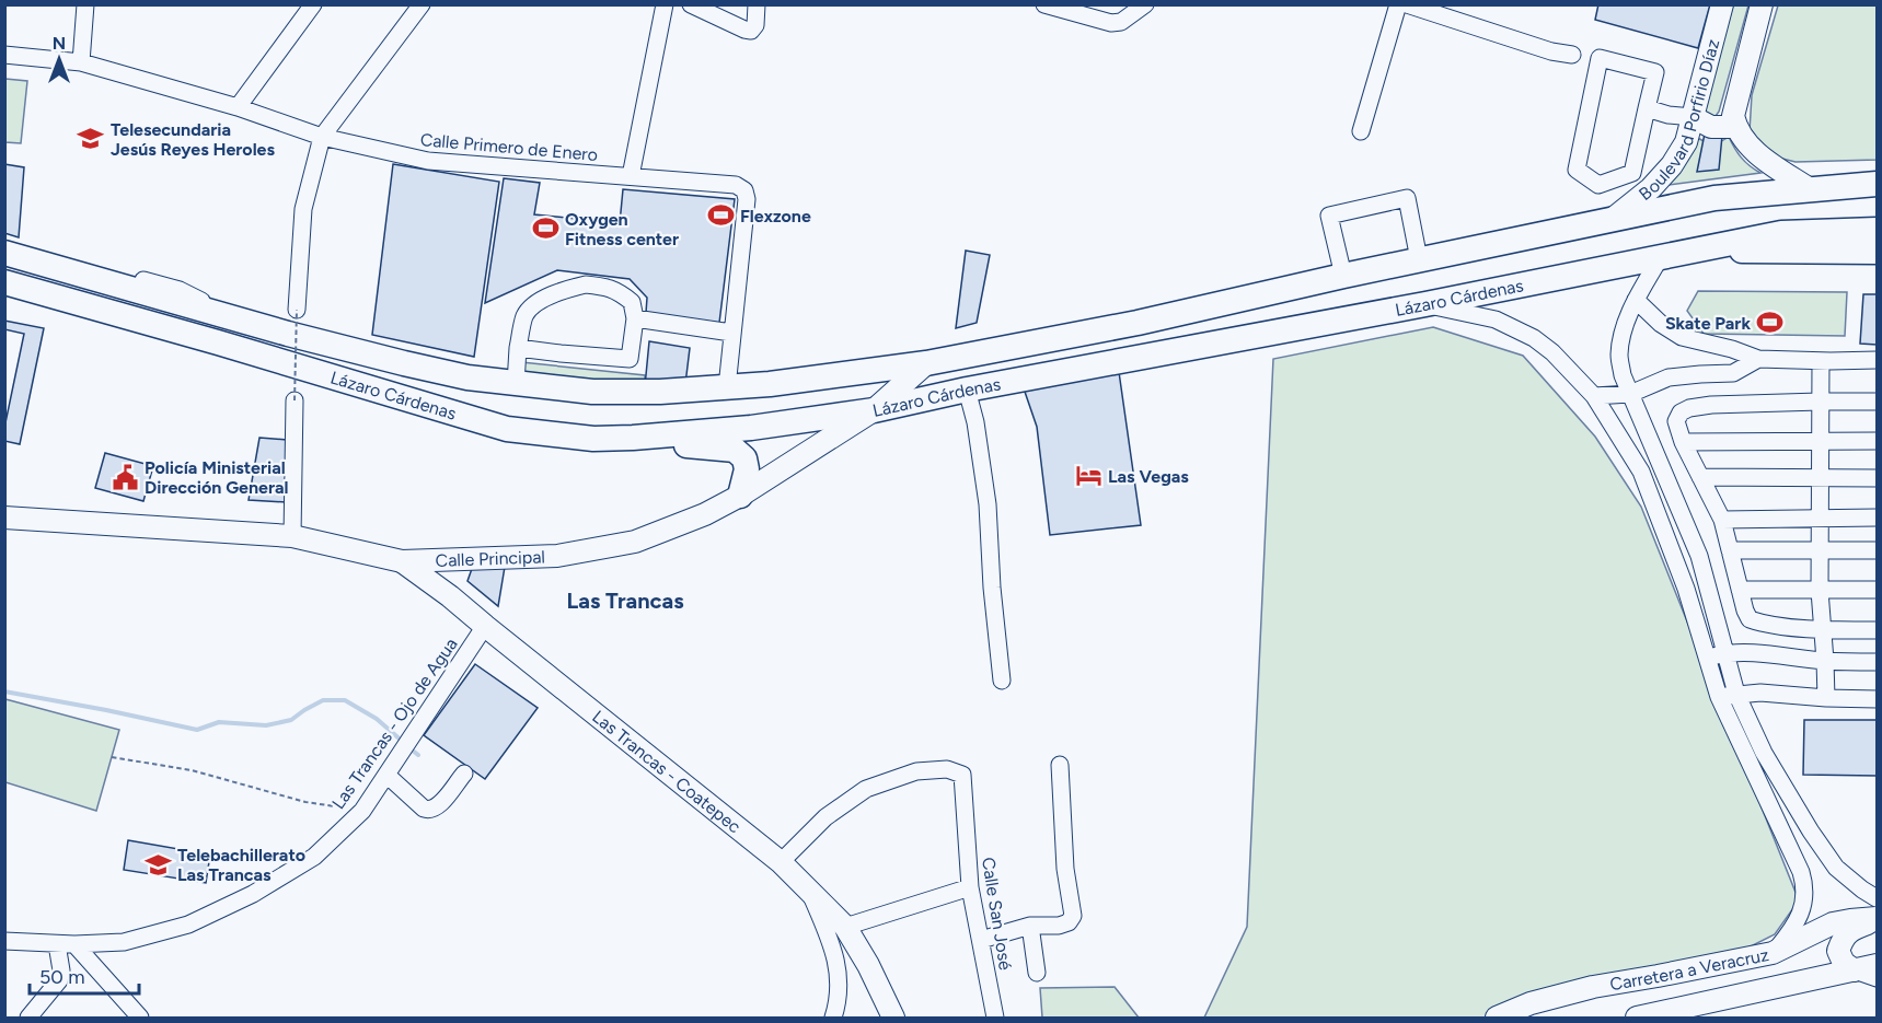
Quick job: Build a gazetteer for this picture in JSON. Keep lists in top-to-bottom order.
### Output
{
  "streets": {
    "highway": ["Lázaro Cárdenas"],
    "main road": [
      "Boulevard Porfirio Díaz",
      "Calle Principal",
      "Las Trancas - Coatepec",
      "Carretera a Veracruz"
    ],
    "street": ["Calle Primero de Enero", "Las Trancas - Ojo de Agua", "Calle San José"]
  },
  "crossings": [
    ["Boulevard Porfirio Díaz", "Lázaro Cárdenas"],
    ["Calle Primero de Enero", "Lázaro Cárdenas"],
    ["Lázaro Cárdenas", "Calle Principal"],
    ["Calle Principal", "Las Trancas - Coatepec"],
    ["Las Trancas - Ojo de Agua", "Las Trancas - Coatepec"],
    ["Las Trancas - Coatepec", "Calle San José"]
  ],
  "districts": ["Las Trancas"],
  "places": {
    "school or university": ["Telesecundaria Jesús Reyes Heroles", "Telebachillerato Las Trancas"],
    "sports": ["Flexzone", "Oxygen Fitness center", "Skate Park"],
    "hotel": ["Las Vegas"],
    "public building": ["Policía Ministerial Dirección General"]
  },
  "scale_bar": "50 m",
  "north": "top"
}
